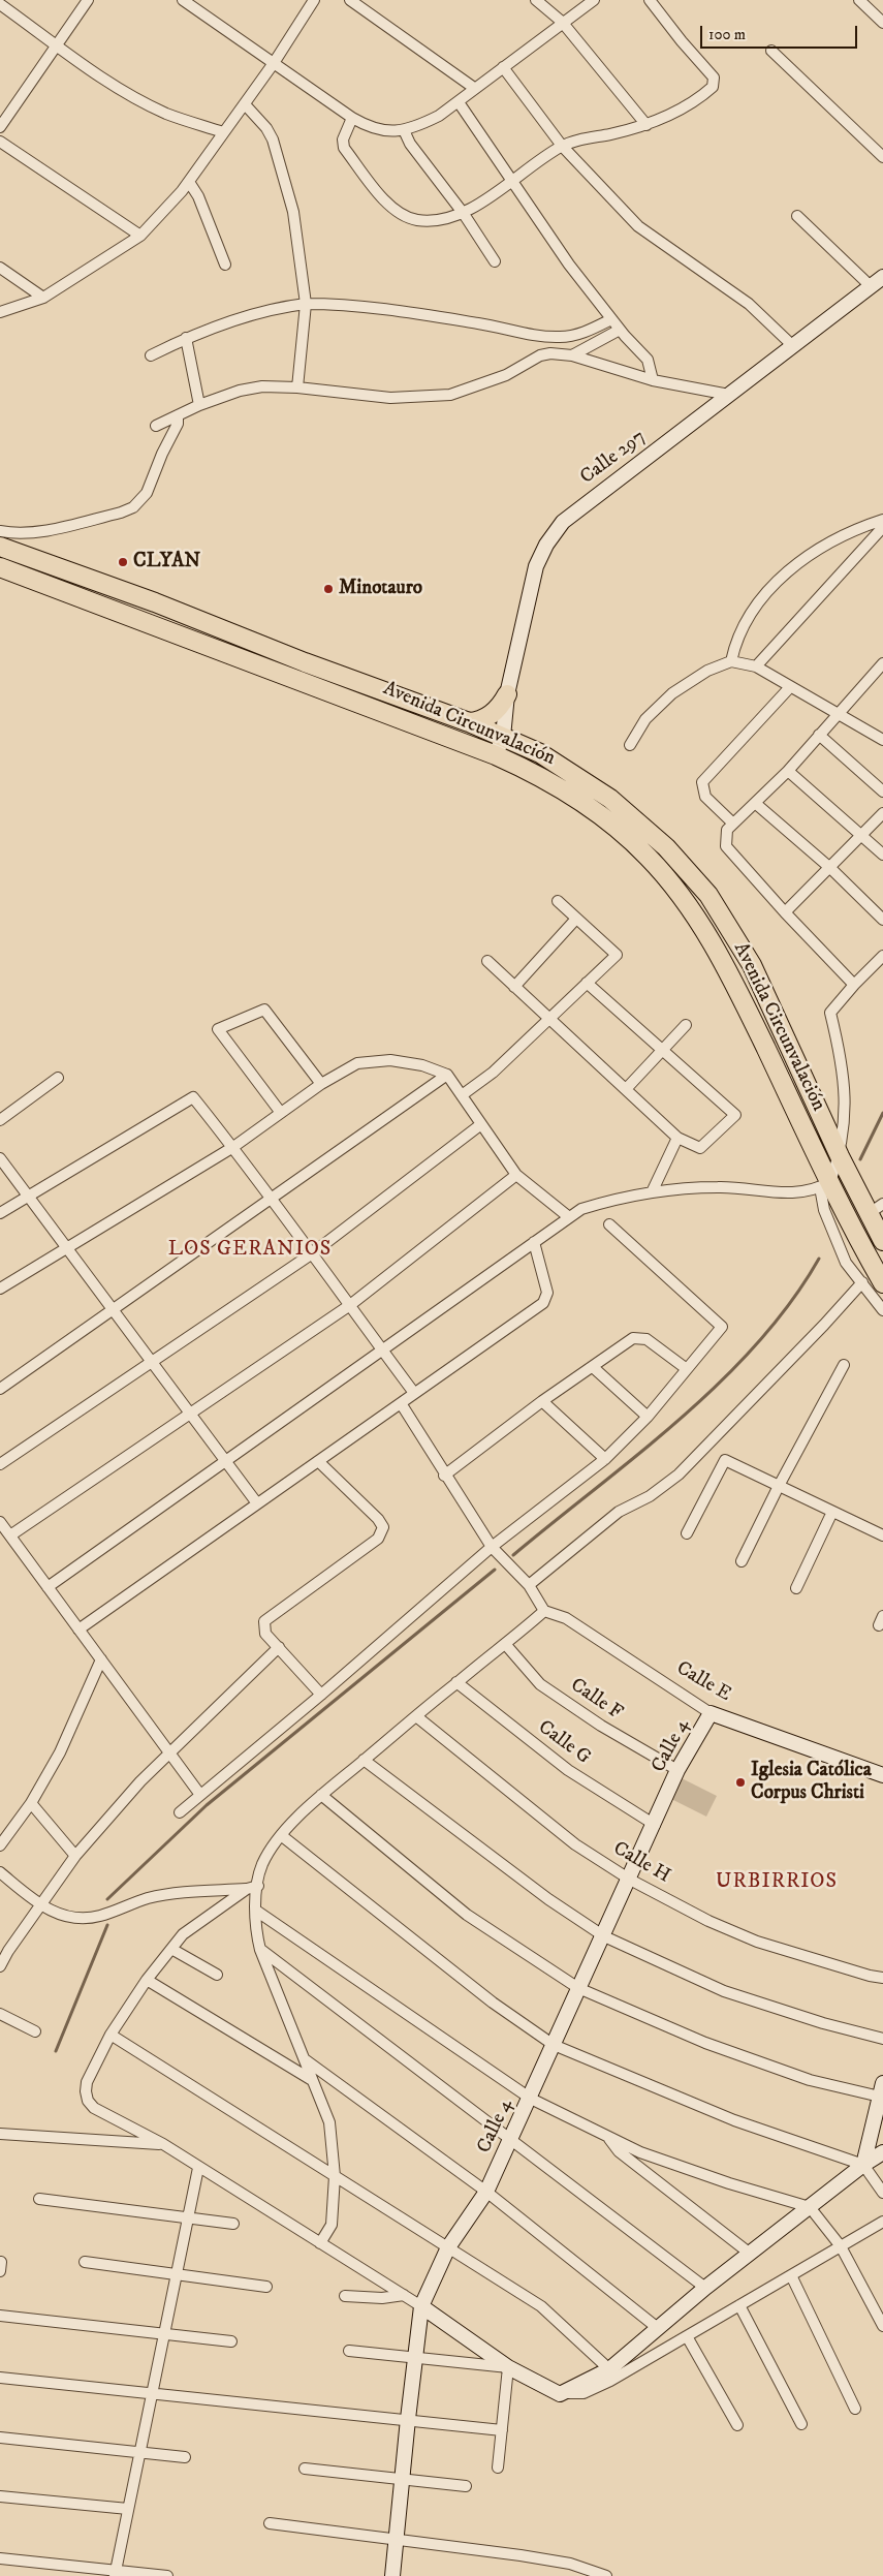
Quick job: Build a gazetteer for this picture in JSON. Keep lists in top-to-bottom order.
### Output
{
  "streets": {
    "highway": ["Avenida Circunvalación"],
    "street": [
      "Calle 297",
      "Calle E",
      "Calle F",
      "Calle G",
      "Calle 4",
      "Calle H"
    ]
  },
  "crossings": [
    ["Calle 297", "Avenida Circunvalación"],
    ["Calle E", "Calle 4"],
    ["Calle F", "Calle 4"],
    ["Calle G", "Calle 4"],
    ["Calle 4", "Calle H"]
  ],
  "districts": ["LOS GERANIOS", "URBIRRIOS"],
  "places": ["CLYAN", "Minotauro", "Iglesia Católica Corpus Christi"],
  "scale_bar": "100 m"
}
